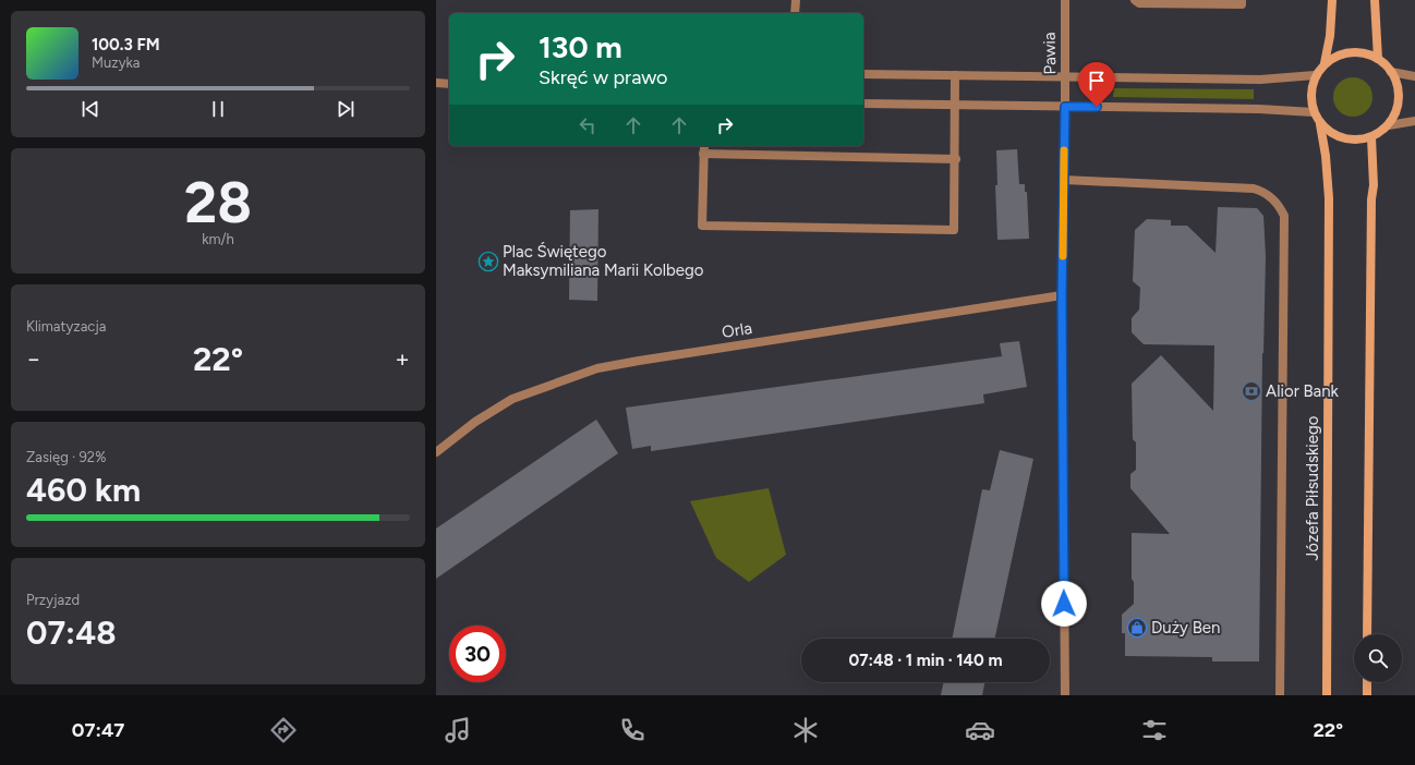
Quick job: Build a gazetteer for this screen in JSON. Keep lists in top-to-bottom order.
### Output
{
  "streets": {
    "street": ["Pawia", "Orla", "Józefa Piłsudskiego"]
  },
  "crossings": [
    ["Pawia", "Orla"]
  ],
  "places": {
    "place": ["Plac Świętego Maksymiliana Marii Kolbego"],
    "bank": ["Alior Bank"],
    "shop": ["Duży Ben"]
  },
  "page": {
    "turn": ["130 m", "Skręć w prawo"],
    "song": ["100.3 FM", "Muzyka"],
    "tile": [
      ["28", "km/h"],
      "Klimatyzacja",
      ["Zasięg · 92%", "460 km"],
      ["Przyjazd", "07:48"]
    ],
    "heat": ["−", "22°", "+"],
    "limit": "30",
    "trip": "07:48 · 1 min · 140 m",
    "tabs": ["07:47", "22°"]
  }
}
